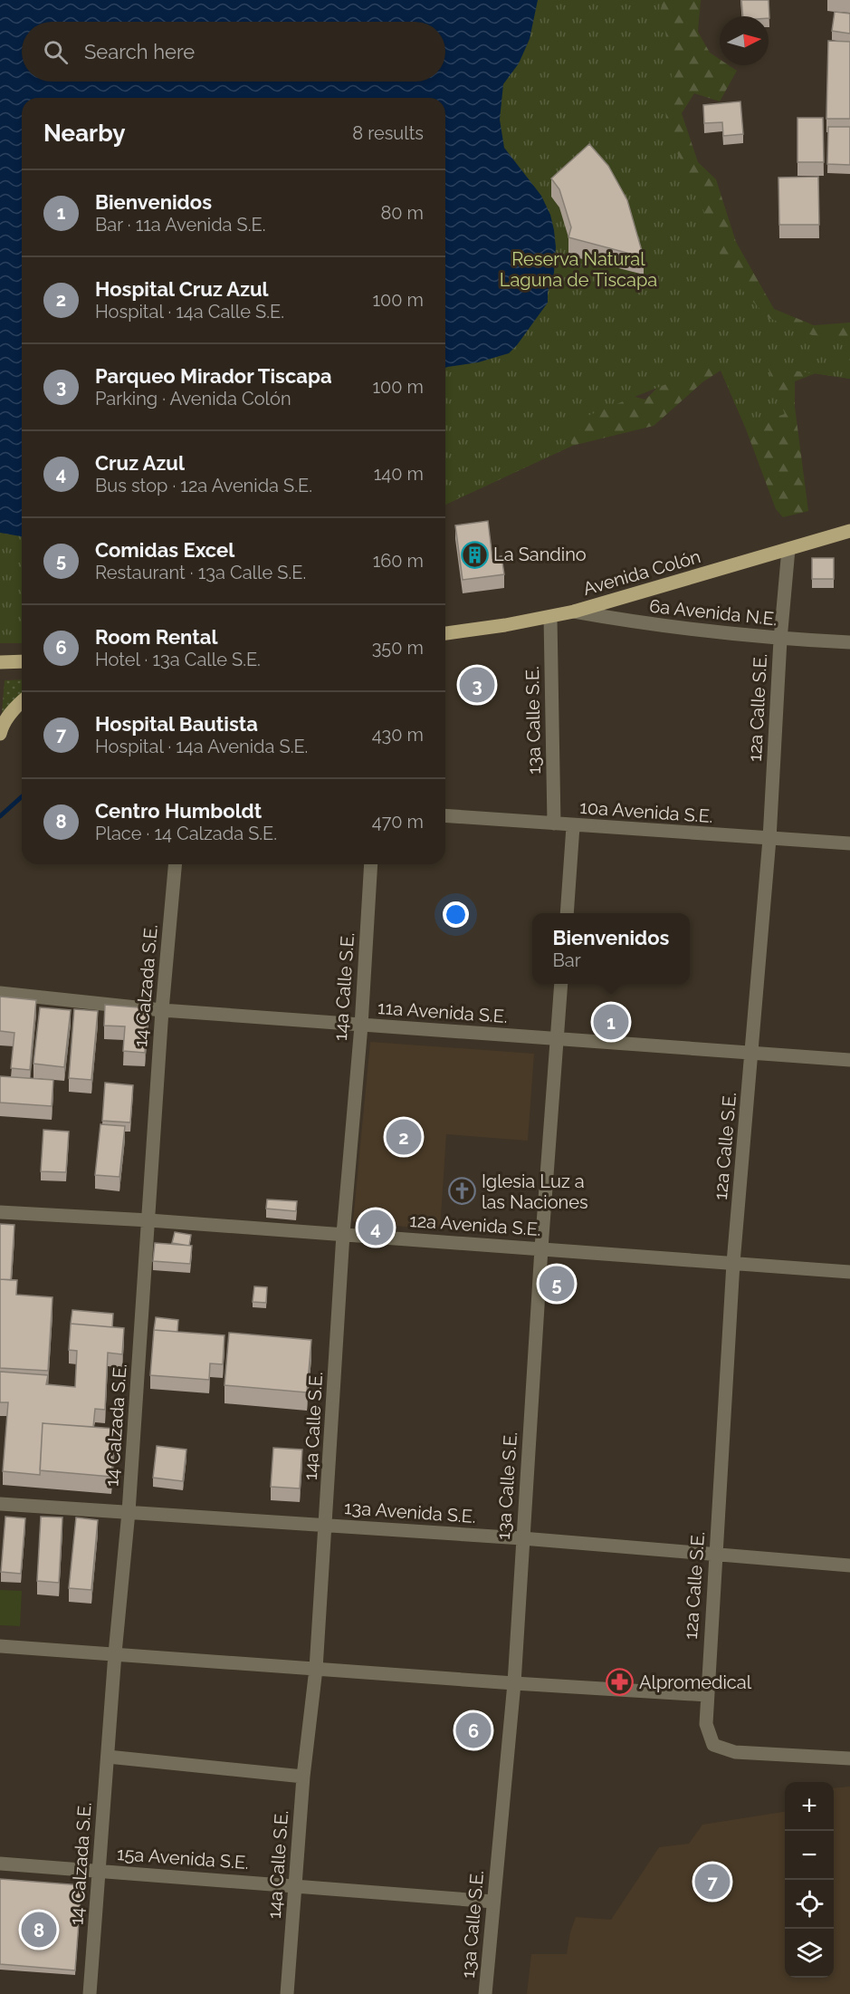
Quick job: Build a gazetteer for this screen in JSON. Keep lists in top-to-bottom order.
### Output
{
  "streets": {
    "main road": ["Avenida Colón"],
    "street": [
      "6a Avenida N.E.",
      "12a Calle S.E.",
      "13a Calle S.E.",
      "10a Avenida S.E.",
      "14 Calzada S.E.",
      "14a Calle S.E.",
      "11a Avenida S.E.",
      "12a Avenida S.E.",
      "13a Avenida S.E.",
      "15a Avenida S.E."
    ]
  },
  "crossings": [
    ["Avenida Colón", "6a Avenida N.E."],
    ["Avenida Colón", "12a Calle S.E."],
    ["Avenida Colón", "13a Calle S.E."],
    ["6a Avenida N.E.", "12a Calle S.E."],
    ["12a Calle S.E.", "10a Avenida S.E."],
    ["12a Calle S.E.", "11a Avenida S.E."],
    ["12a Calle S.E.", "12a Avenida S.E."],
    ["12a Calle S.E.", "13a Avenida S.E."],
    ["13a Calle S.E.", "10a Avenida S.E."],
    ["13a Calle S.E.", "11a Avenida S.E."],
    ["13a Calle S.E.", "12a Avenida S.E."],
    ["13a Calle S.E.", "13a Avenida S.E."],
    ["13a Calle S.E.", "15a Avenida S.E."],
    ["14 Calzada S.E.", "11a Avenida S.E."],
    ["14 Calzada S.E.", "12a Avenida S.E."],
    ["14 Calzada S.E.", "13a Avenida S.E."],
    ["14 Calzada S.E.", "15a Avenida S.E."],
    ["14a Calle S.E.", "11a Avenida S.E."],
    ["14a Calle S.E.", "12a Avenida S.E."],
    ["14a Calle S.E.", "13a Avenida S.E."],
    ["14a Calle S.E.", "15a Avenida S.E."]
  ],
  "parks": ["Reserva Natural Laguna de Tiscapa"],
  "places": {
    "building": ["La Sandino"],
    "church": ["Iglesia Luz a las Naciones"],
    "pharmacy": ["Alpromedical"]
  },
  "north": "right",
  "page": {
    "search": "Search here",
    "heading": ["Nearby", "8 results"],
    "list": [
      {
        "mark": "1",
        "name": "Bienvenidos",
        "note": "Bar · 11a Avenida S.E.",
        "value": "80 m"
      },
      {
        "mark": "2",
        "name": "Hospital Cruz Azul",
        "note": "Hospital · 14a Calle S.E.",
        "value": "100 m"
      },
      {
        "mark": "3",
        "name": "Parqueo Mirador Tiscapa",
        "note": "Parking · Avenida Colón",
        "value": "100 m"
      },
      {
        "mark": "4",
        "name": "Cruz Azul",
        "note": "Bus stop · 12a Avenida S.E.",
        "value": "140 m"
      },
      {
        "mark": "5",
        "name": "Comidas Excel",
        "note": "Restaurant · 13a Calle S.E.",
        "value": "160 m"
      },
      {
        "mark": "6",
        "name": "Room Rental",
        "note": "Hotel · 13a Calle S.E.",
        "value": "350 m"
      },
      {
        "mark": "7",
        "name": "Hospital Bautista",
        "note": "Hospital · 14a Avenida S.E.",
        "value": "430 m"
      },
      {
        "mark": "8",
        "name": "Centro Humboldt",
        "note": "Place · 14 Calzada S.E.",
        "value": "470 m"
      }
    ],
    "pins": [
      "3",
      "1",
      "2",
      "4",
      "5",
      "6",
      "7",
      "8"
    ],
    "popup": ["Bienvenidos", "Bar"],
    "map_buttons": ["+", "−"]
  }
}
